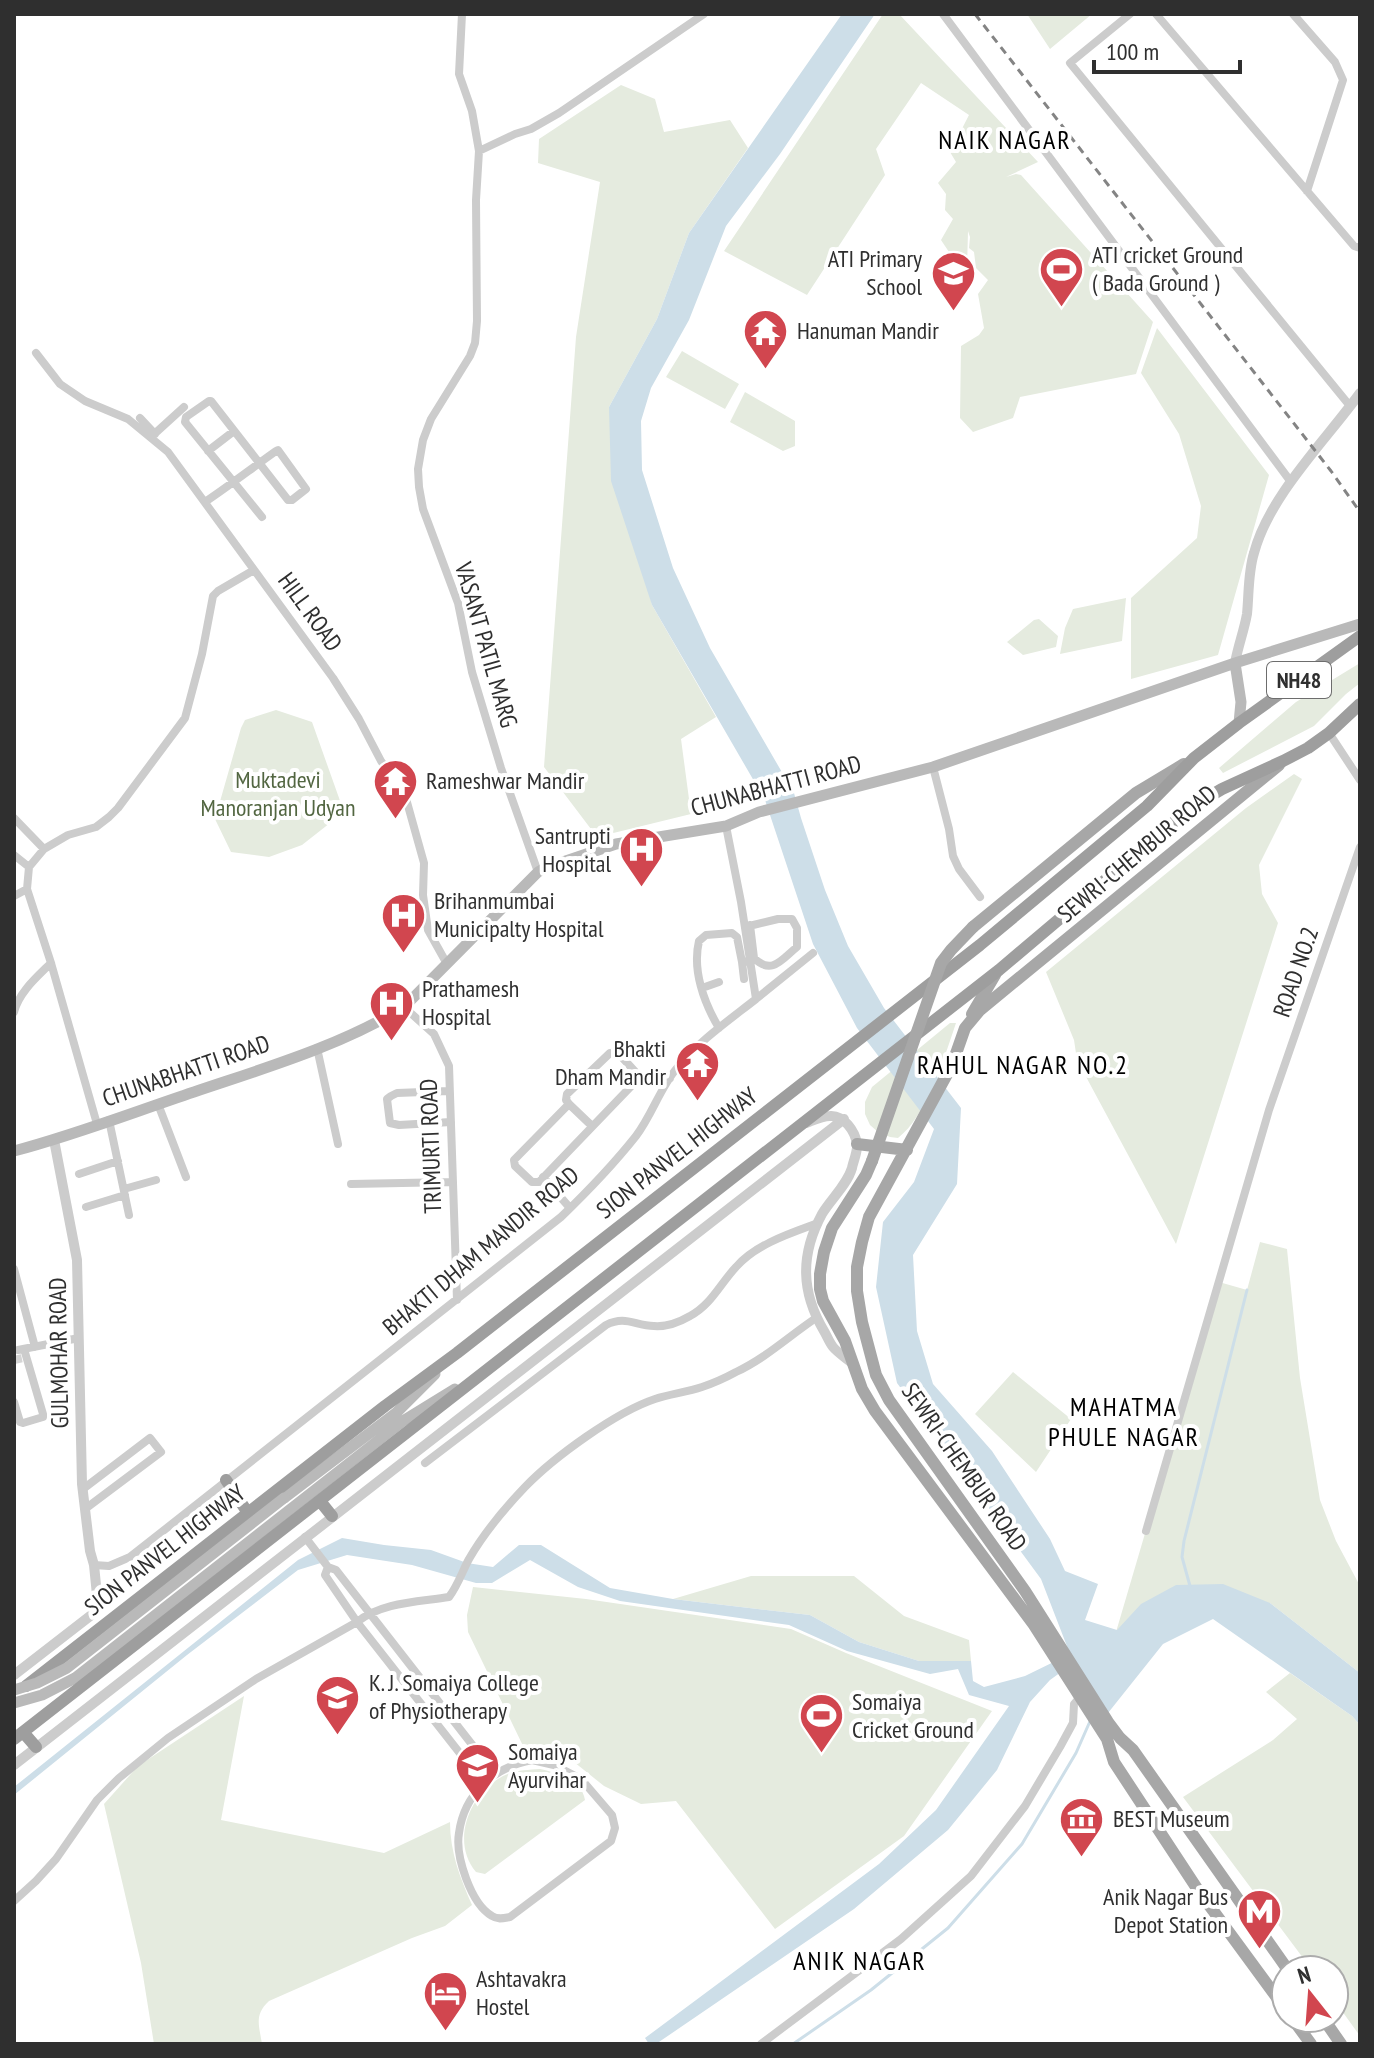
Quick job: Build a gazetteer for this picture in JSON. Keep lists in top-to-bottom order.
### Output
{
  "streets": {
    "highway": ["NH48", "SION PANVEL HIGHWAY"],
    "main road": ["CHUNABHATTI ROAD", "SEWRI-CHEMBUR ROAD"],
    "street": [
      "HILL ROAD",
      "VASANT PATIL MARG",
      "ROAD NO.2",
      "TRIMURTI ROAD",
      "BHAKTI DHAM MANDIR ROAD",
      "GULMOHAR ROAD"
    ]
  },
  "crossings": [
    ["HILL ROAD", "CHUNABHATTI ROAD"],
    ["VASANT PATIL MARG", "CHUNABHATTI ROAD"],
    ["NH48", "SEWRI-CHEMBUR ROAD"],
    ["CHUNABHATTI ROAD", "TRIMURTI ROAD"],
    ["CHUNABHATTI ROAD", "GULMOHAR ROAD"],
    ["TRIMURTI ROAD", "BHAKTI DHAM MANDIR ROAD"],
    ["BHAKTI DHAM MANDIR ROAD", "GULMOHAR ROAD"]
  ],
  "districts": [
    "NAIK NAGAR",
    "RAHUL NAGAR NO.2",
    "MAHATMA PHULE NAGAR",
    "ANIK NAGAR"
  ],
  "parks": ["Muktadevi Manoranjan Udyan"],
  "places": {
    "sports": ["ATI cricket Ground ( Bada Ground )", "Somaiya Cricket Ground"],
    "school or university": ["ATI Primary School", "K. J. Somaiya College of Physiotherapy", "Somaiya Ayurvihar"],
    "temple": ["Hanuman Mandir", "Rameshwar Mandir", "Bhakti Dham Mandir"],
    "hospital": ["Santrupti Hospital", "Brihanmumbai Municipalty Hospital", "Prathamesh Hospital"],
    "museum": ["BEST Museum"],
    "metro station": ["Anik Nagar Bus Depot Station"],
    "hotel": ["Ashtavakra Hostel"]
  },
  "scale_bar": "100 m",
  "north": "top"
}
